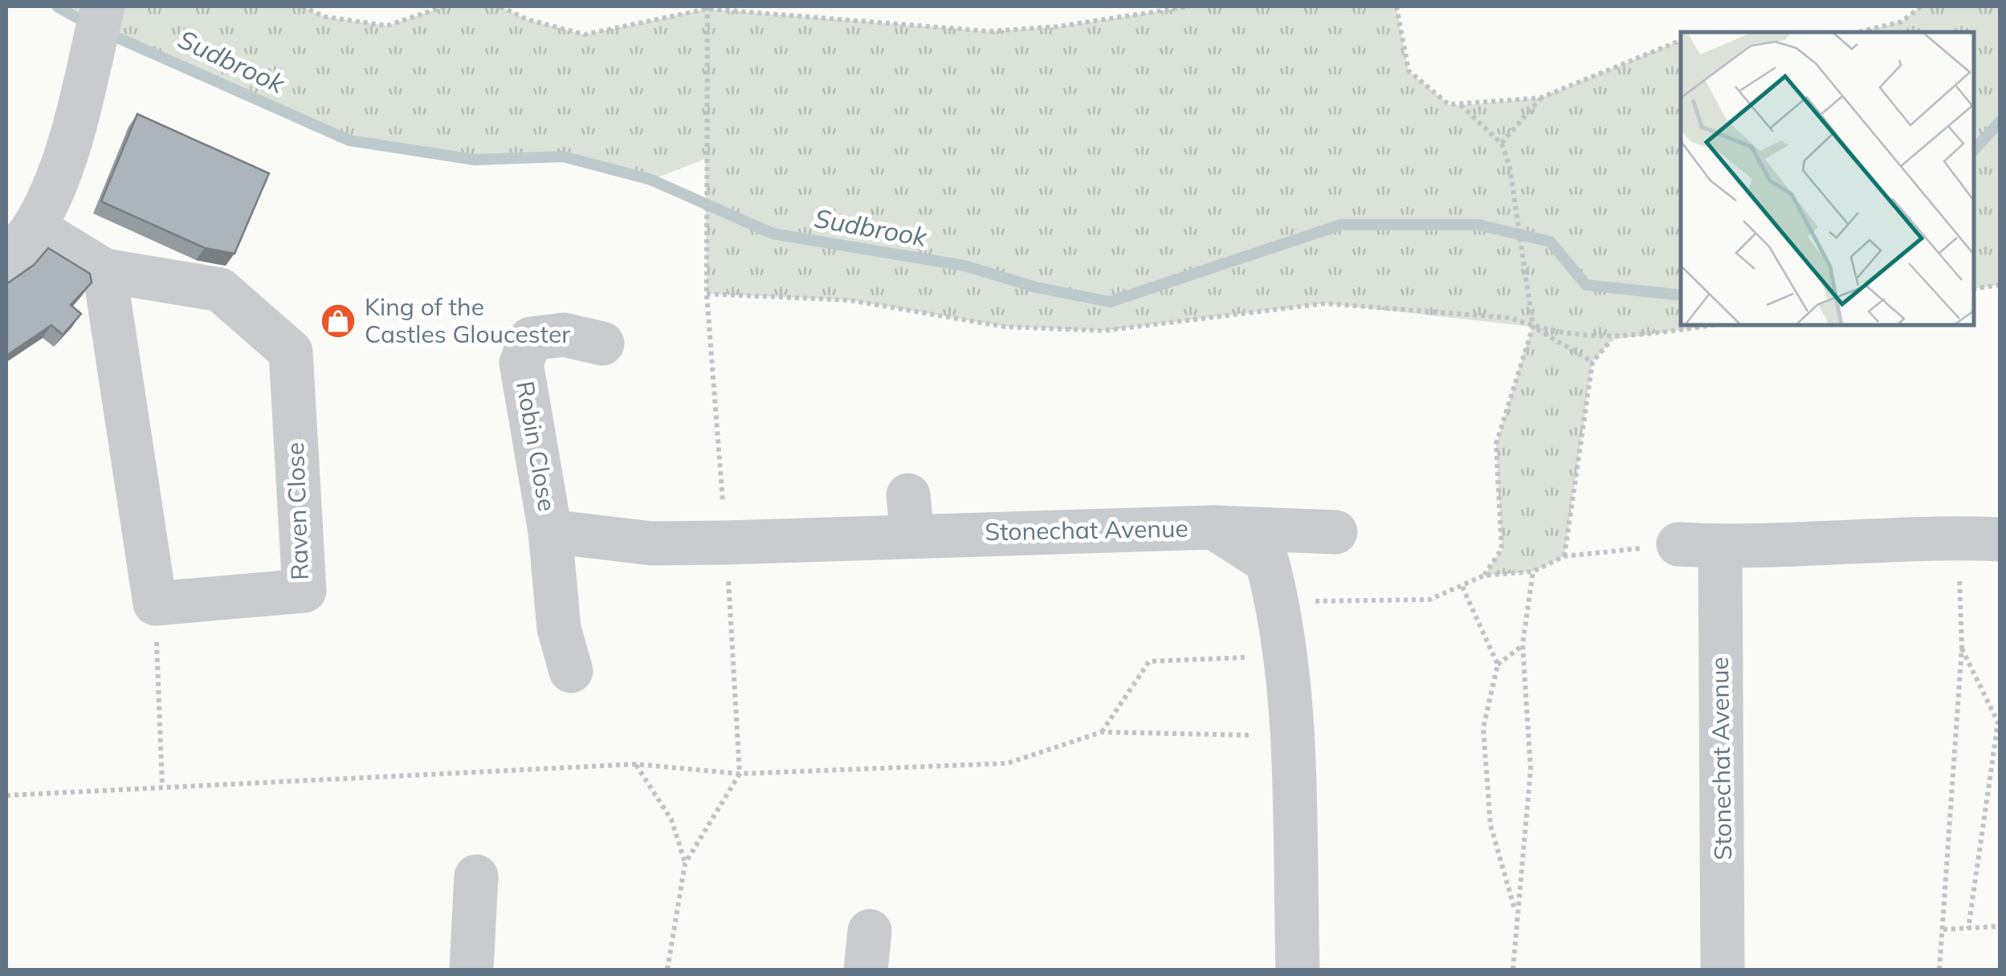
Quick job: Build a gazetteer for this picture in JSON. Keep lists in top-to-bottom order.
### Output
{
  "streets": {
    "street": ["Robin Close", "Raven Close", "Stonechat Avenue"]
  },
  "crossings": [
    ["Robin Close", "Stonechat Avenue"]
  ],
  "water": ["Sudbrook"],
  "places": {
    "shop": ["King of the Castles Gloucester"]
  }
}
